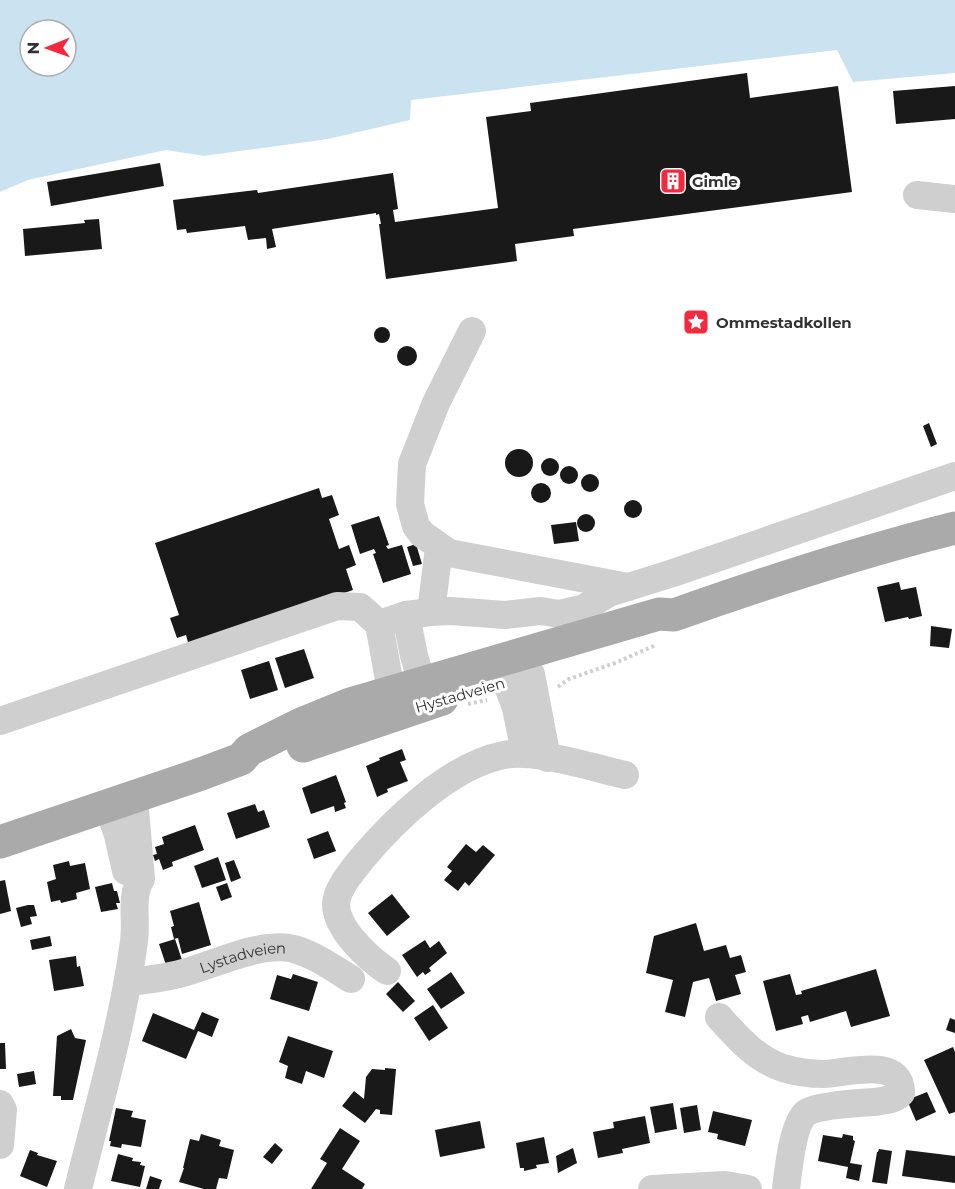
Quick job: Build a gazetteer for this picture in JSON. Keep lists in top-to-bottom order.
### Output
{
  "streets": {
    "main road": ["Hystadveien"],
    "street": ["Lystadveien"]
  },
  "places": {
    "building": ["Gimle"],
    "place": ["Ommestadkollen"]
  },
  "north": "left"
}
